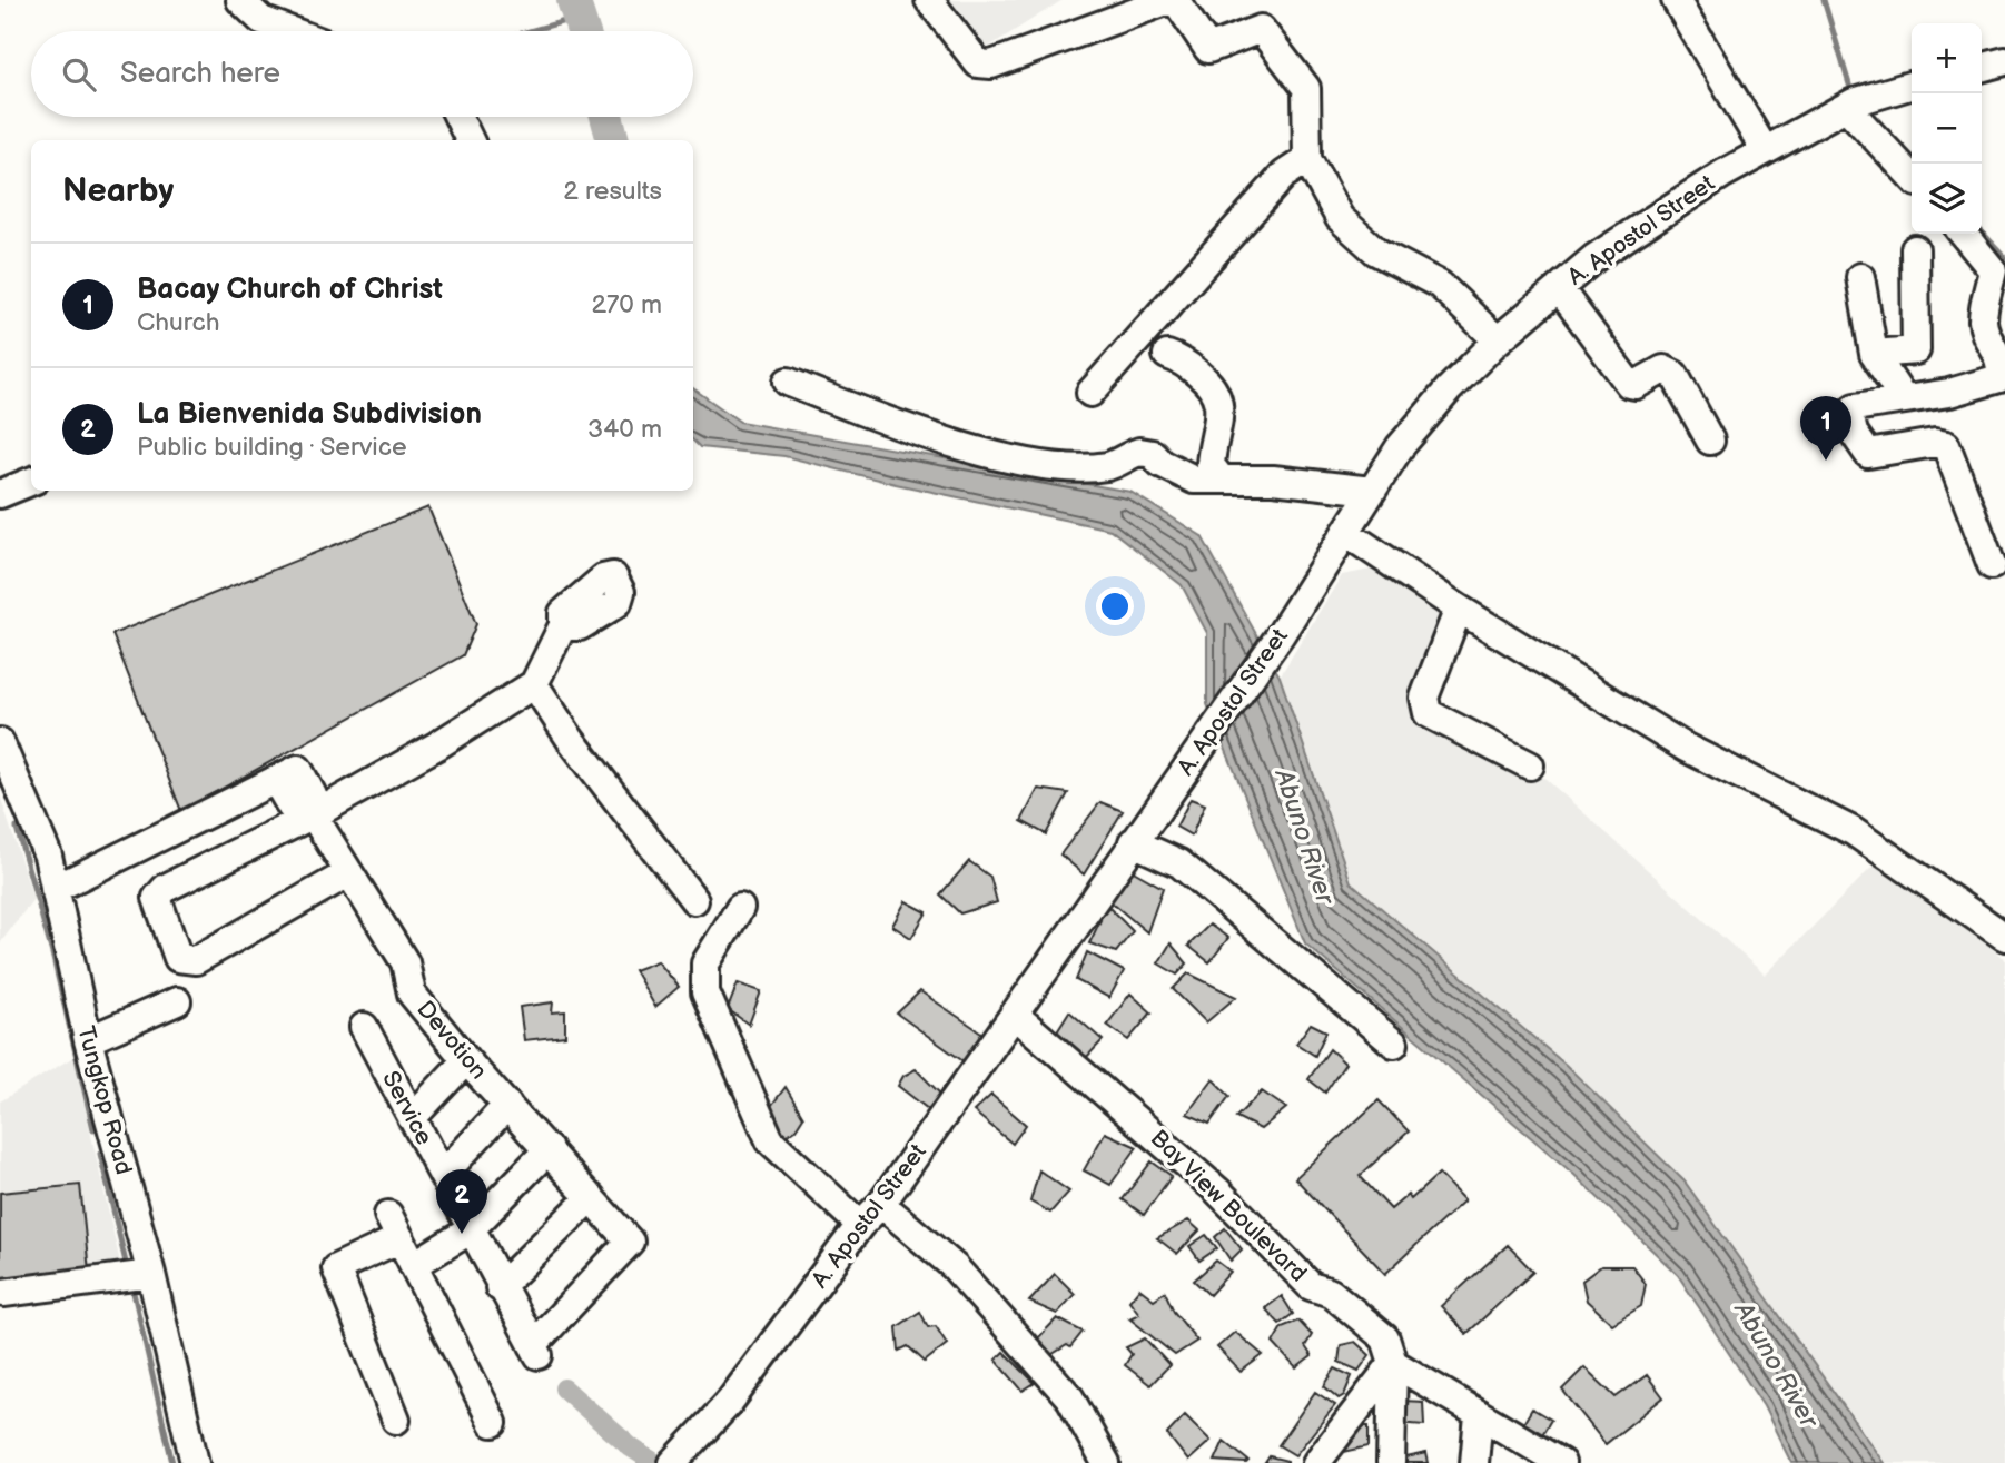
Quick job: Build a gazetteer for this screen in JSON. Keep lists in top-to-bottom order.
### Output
{
  "streets": {
    "street": [
      "A. Apostol Street",
      "Devotion",
      "Tungkop Road",
      "Service",
      "Bay View Boulevard"
    ]
  },
  "crossings": [
    ["A. Apostol Street", "Bay View Boulevard"],
    ["Devotion", "Tungkop Road"],
    ["Devotion", "Service"]
  ],
  "water": ["Abuno River"],
  "page": {
    "map_buttons": ["+", "−"],
    "search": "Search here",
    "heading": ["Nearby", "2 results"],
    "list": [
      {
        "mark": "1",
        "name": "Bacay Church of Christ",
        "note": "Church",
        "value": "270 m"
      },
      {
        "mark": "2",
        "name": "La Bienvenida Subdivision",
        "note": "Public building · Service",
        "value": "340 m"
      }
    ],
    "pins": ["1", "2"]
  }
}
